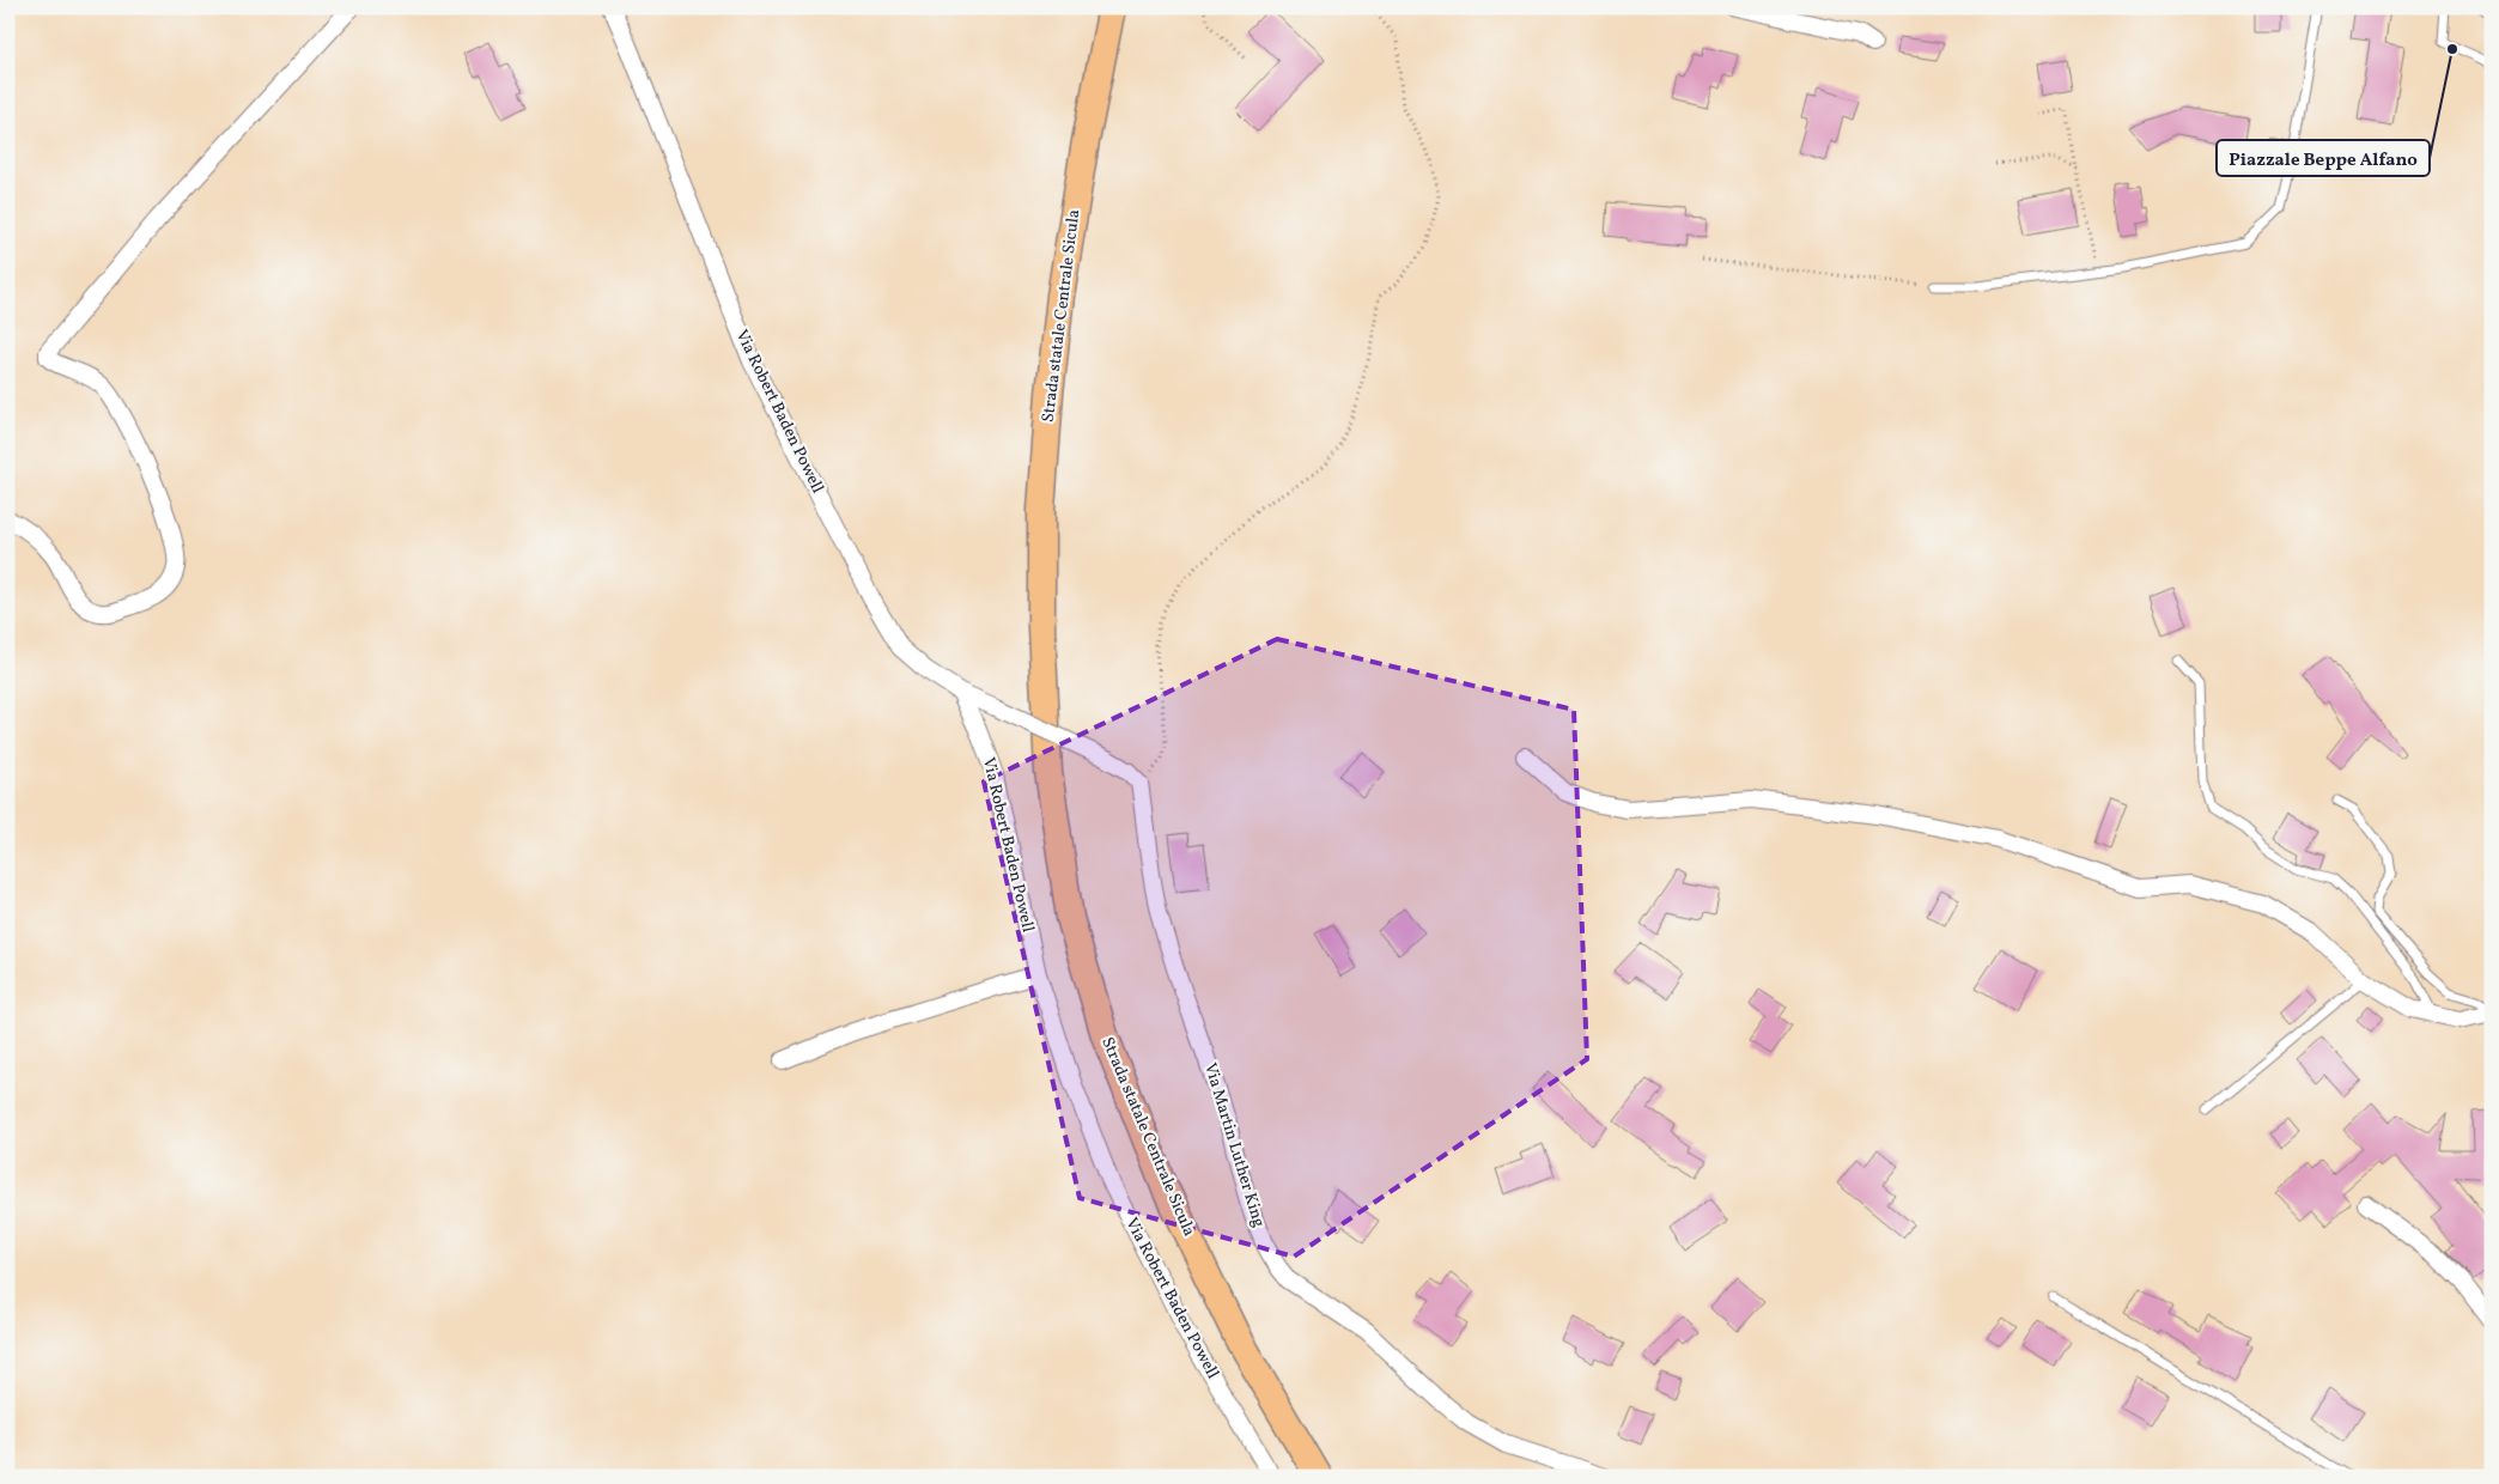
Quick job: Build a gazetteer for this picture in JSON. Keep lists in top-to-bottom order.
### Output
{
  "streets": {
    "main road": ["Strada statale Centrale Sicula"],
    "street": ["Via Robert Baden Powell", "Via Martin Luther King"]
  },
  "places": ["Piazzale Beppe Alfano"]
}
